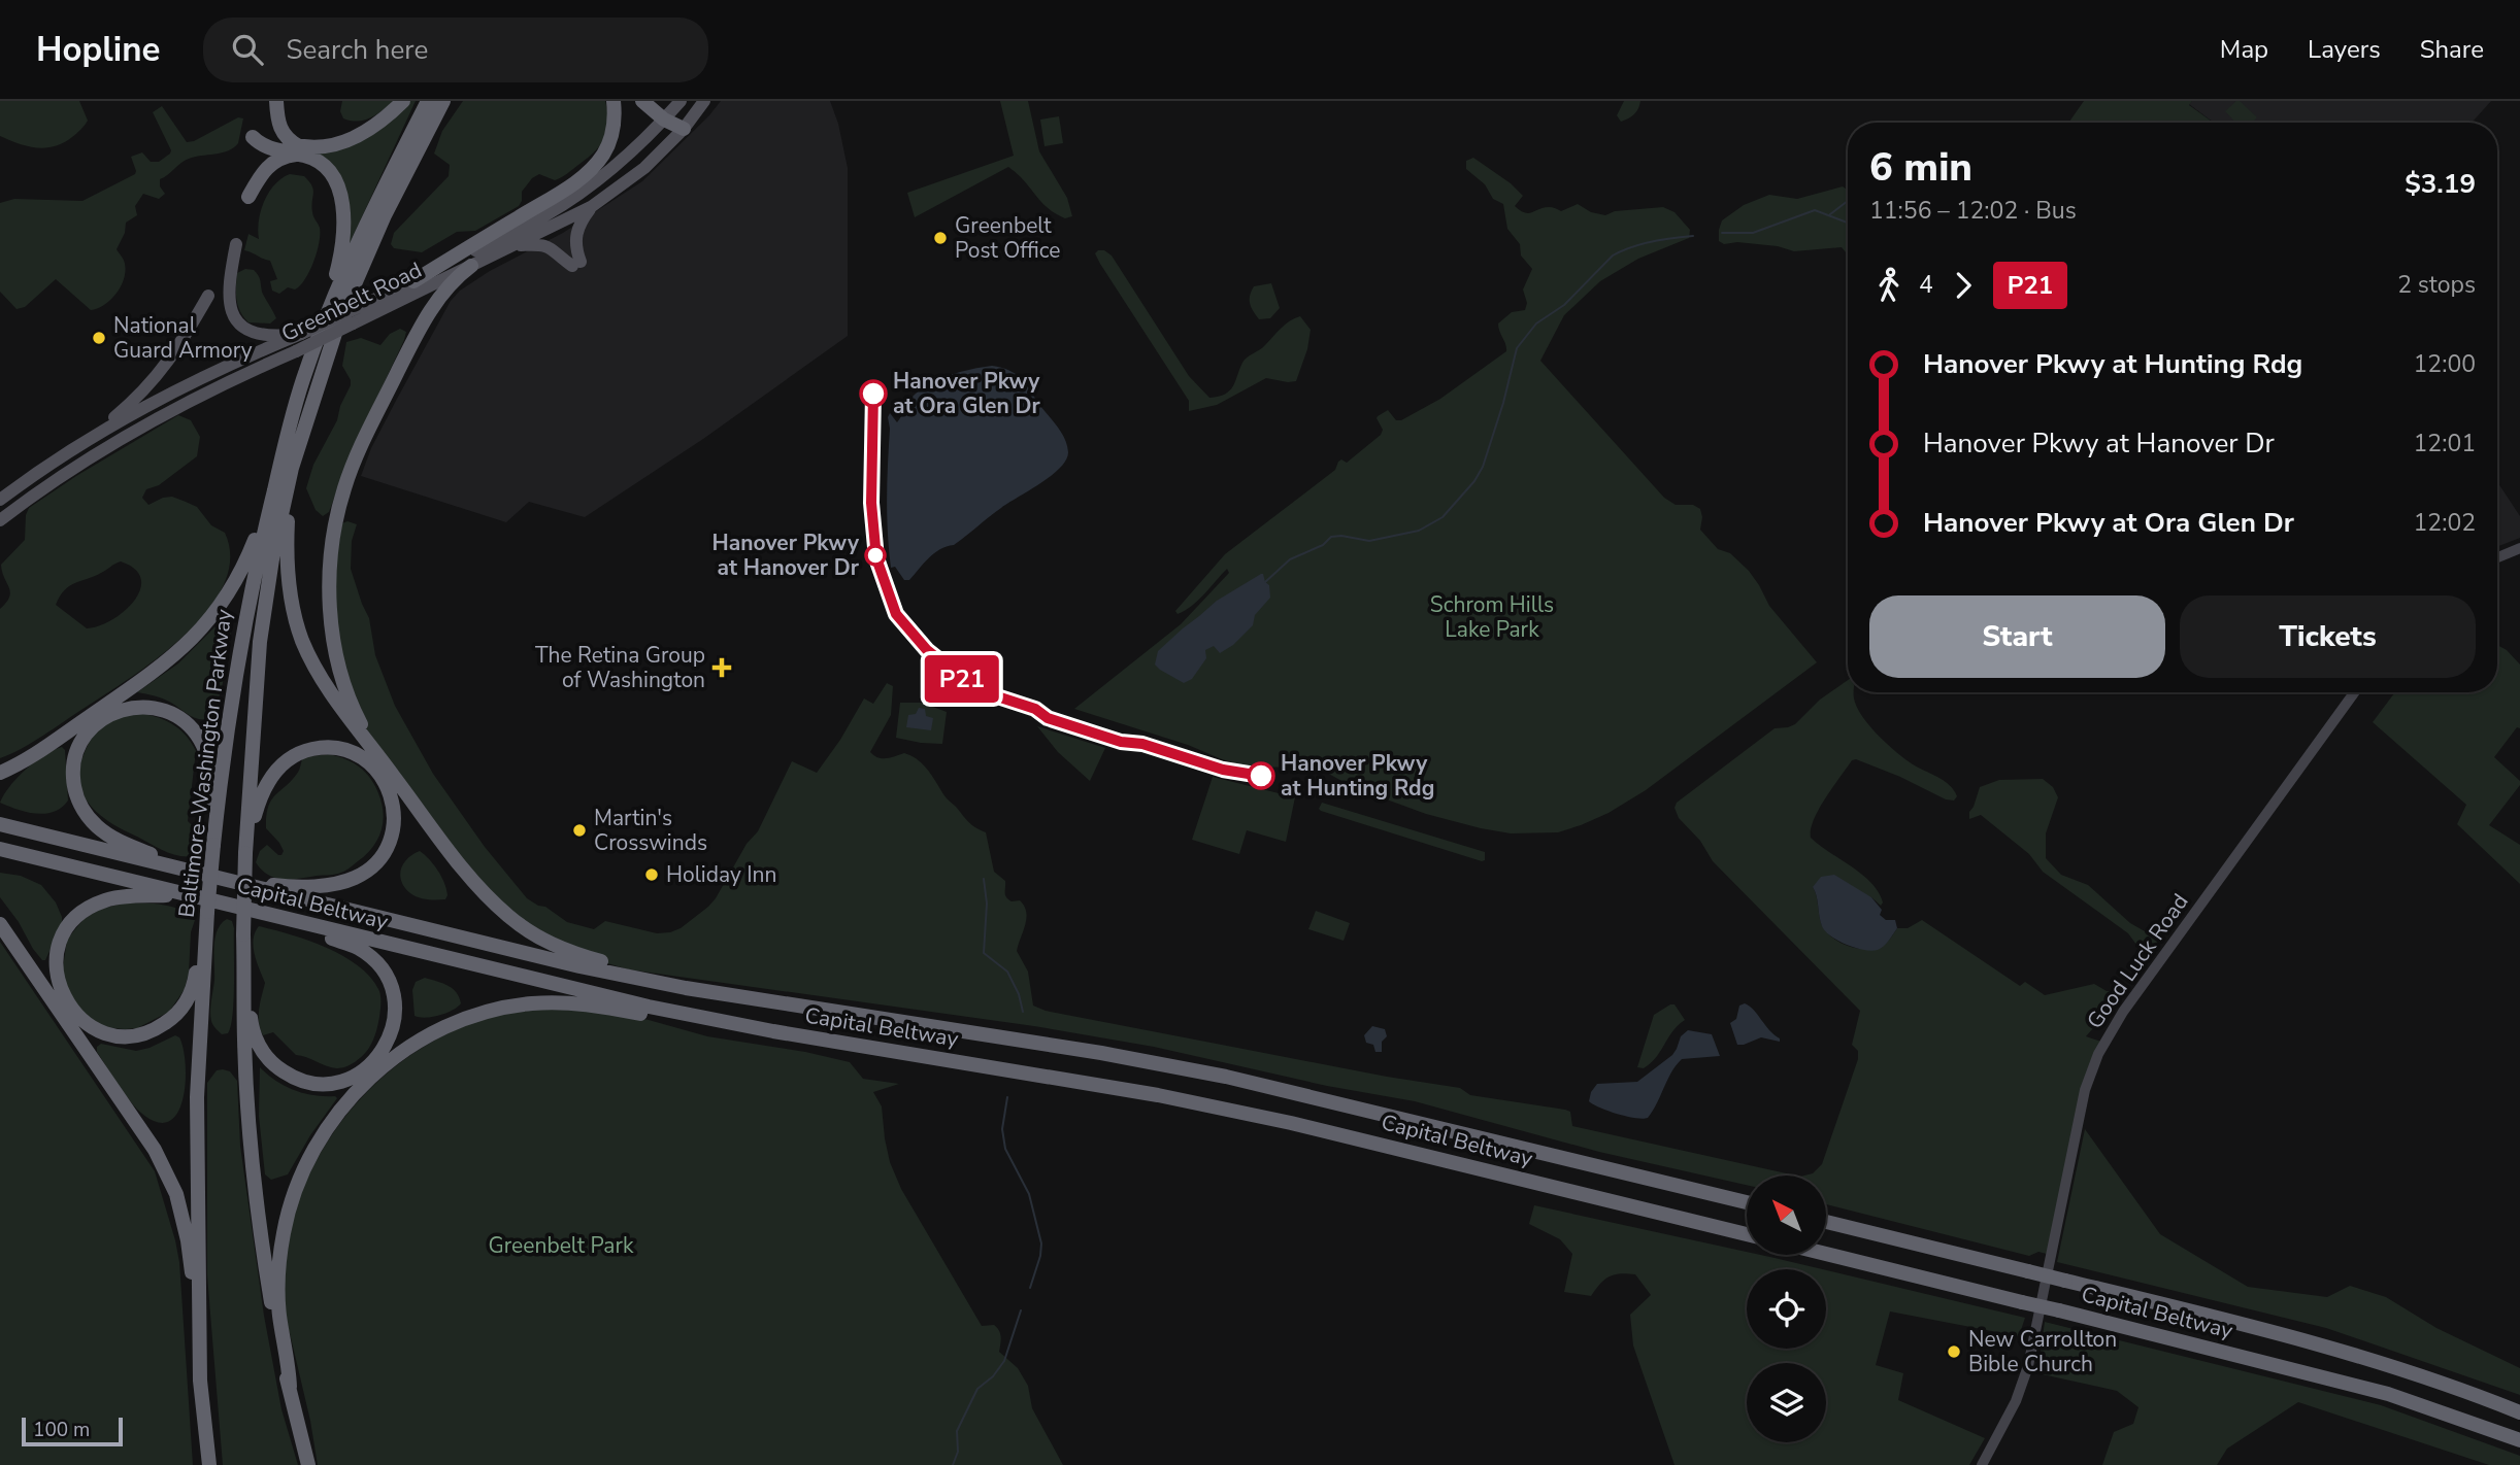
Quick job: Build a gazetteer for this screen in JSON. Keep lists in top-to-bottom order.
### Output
{
  "streets": {
    "highway": ["Baltimore-Washington Parkway", "Capital Beltway"],
    "main road": ["Greenbelt Road", "Good Luck Road"]
  },
  "parks": ["Schrom Hills Lake Park", "Greenbelt Park"],
  "places": {
    "other": [
      "Greenbelt Post Office",
      "National Guard Armory",
      "Hanover Pkwy at Ora Glen Dr",
      "Hanover Pkwy at Hanover Dr",
      "Hanover Pkwy at Hunting Rdg",
      "Martin's Crosswinds",
      "Holiday Inn",
      "New Carrollton Bible Church"
    ],
    "health": ["The Retina Group of Washington"]
  },
  "lines": ["bus line P21"],
  "scale_bar": "100 m",
  "north": "top left",
  "page": {
    "header": "Hopline",
    "search": "Search here",
    "nav": ["Map", "Layers", "Share"],
    "on_map": "P21",
    "heading": ["6 min", "11:56 – 12:02 · Bus", "$3.19"],
    "legs": ["4", "P21", "2 stops"],
    "list": [
      {
        "name": "Hanover Pkwy at Hunting Rdg",
        "value": "12:00"
      },
      {
        "name": "Hanover Pkwy at Hanover Dr",
        "value": "12:01"
      },
      {
        "name": "Hanover Pkwy at Ora Glen Dr",
        "value": "12:02"
      }
    ],
    "buttons": ["Start", "Tickets"],
    "scale": "100 m"
  }
}
